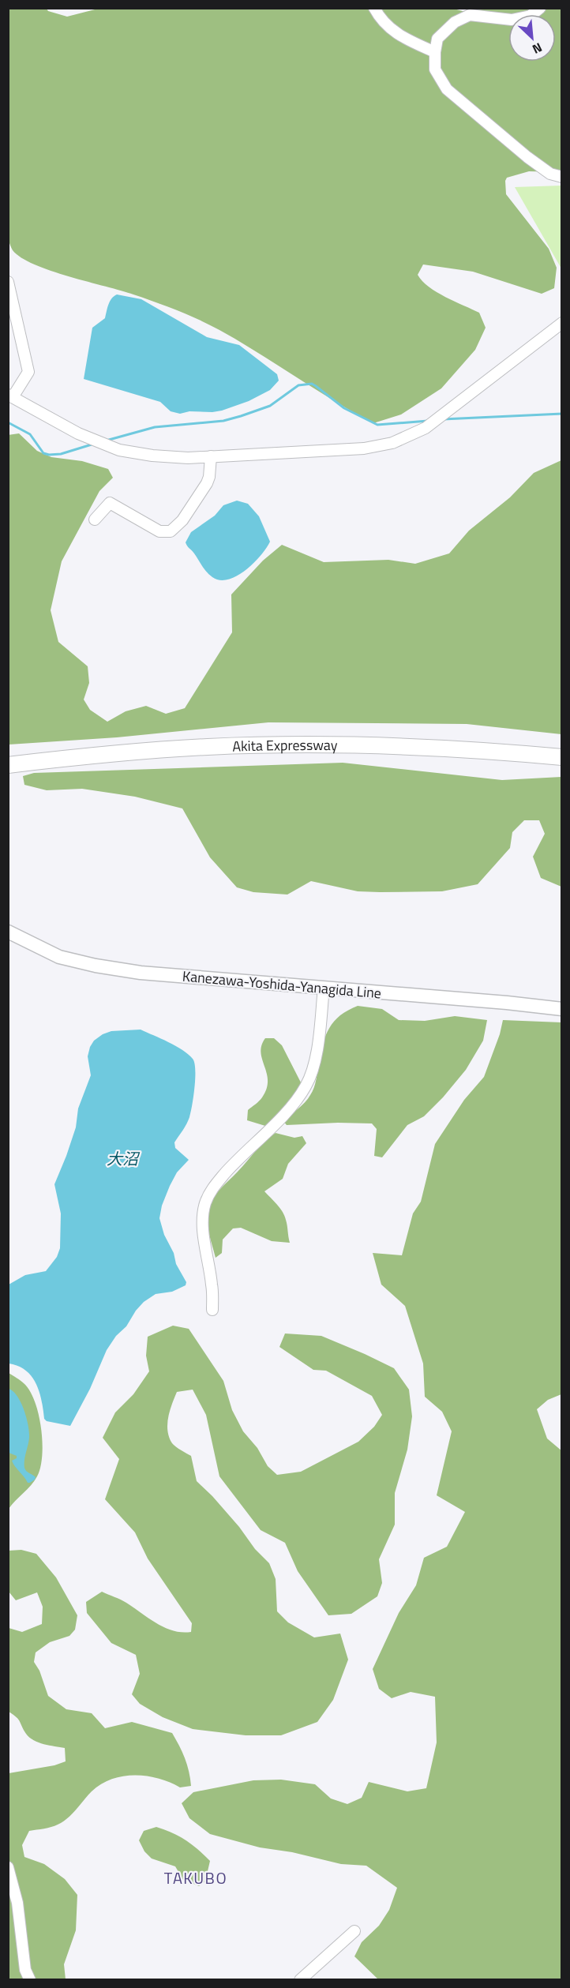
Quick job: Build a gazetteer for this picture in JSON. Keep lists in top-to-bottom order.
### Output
{
  "streets": {
    "highway": ["Akita Expressway"],
    "main road": ["Kanezawa-Yoshida-Yanagida Line"]
  },
  "districts": ["TAKUBO"],
  "water": ["大沼"],
  "north": "bottom right"
}
